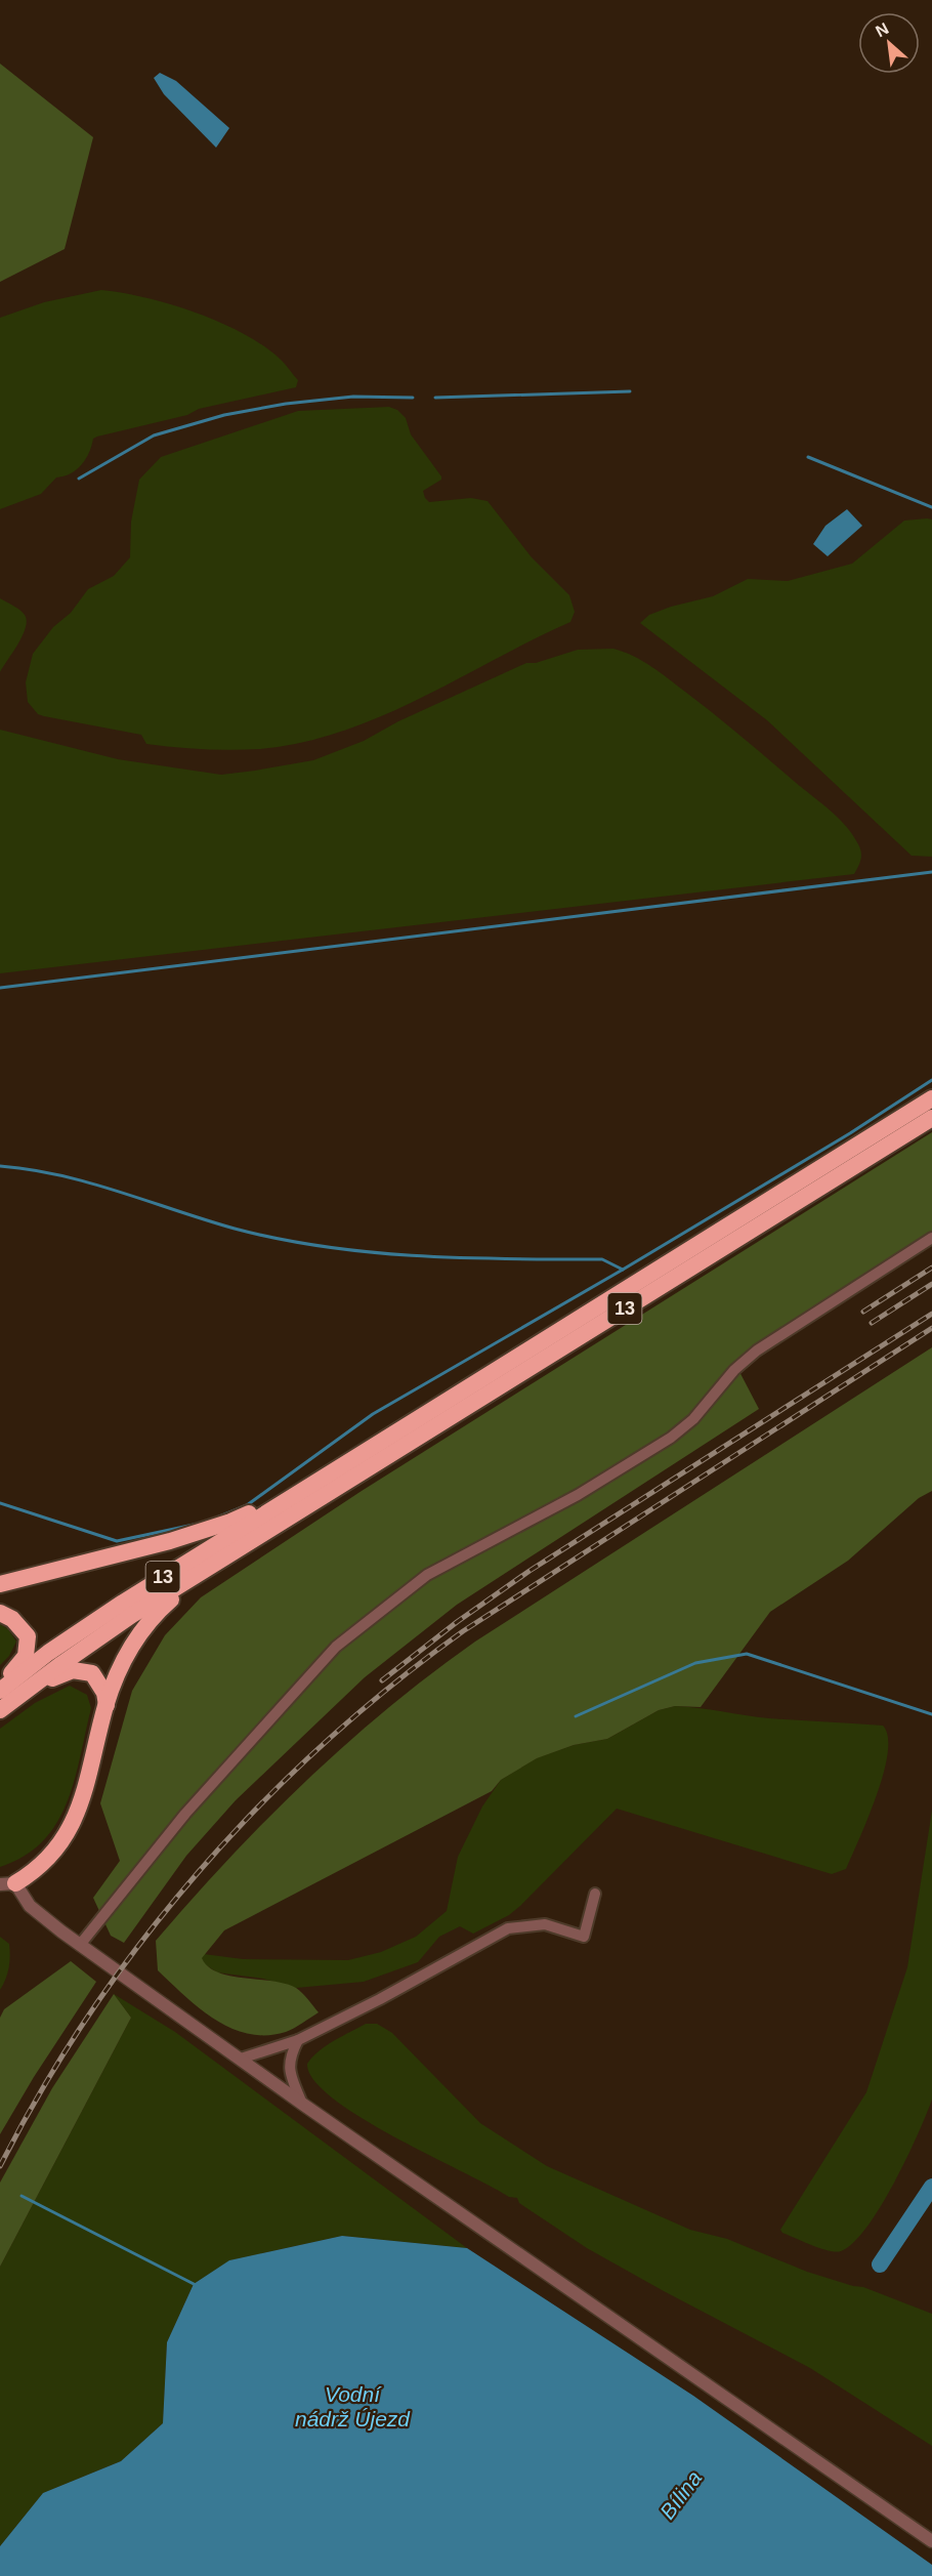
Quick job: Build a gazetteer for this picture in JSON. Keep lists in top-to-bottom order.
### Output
{
  "streets": {
    "highway": ["13"]
  },
  "water": ["Vodní nádrž Újezd", "Bílina"],
  "north": "top left"
}
